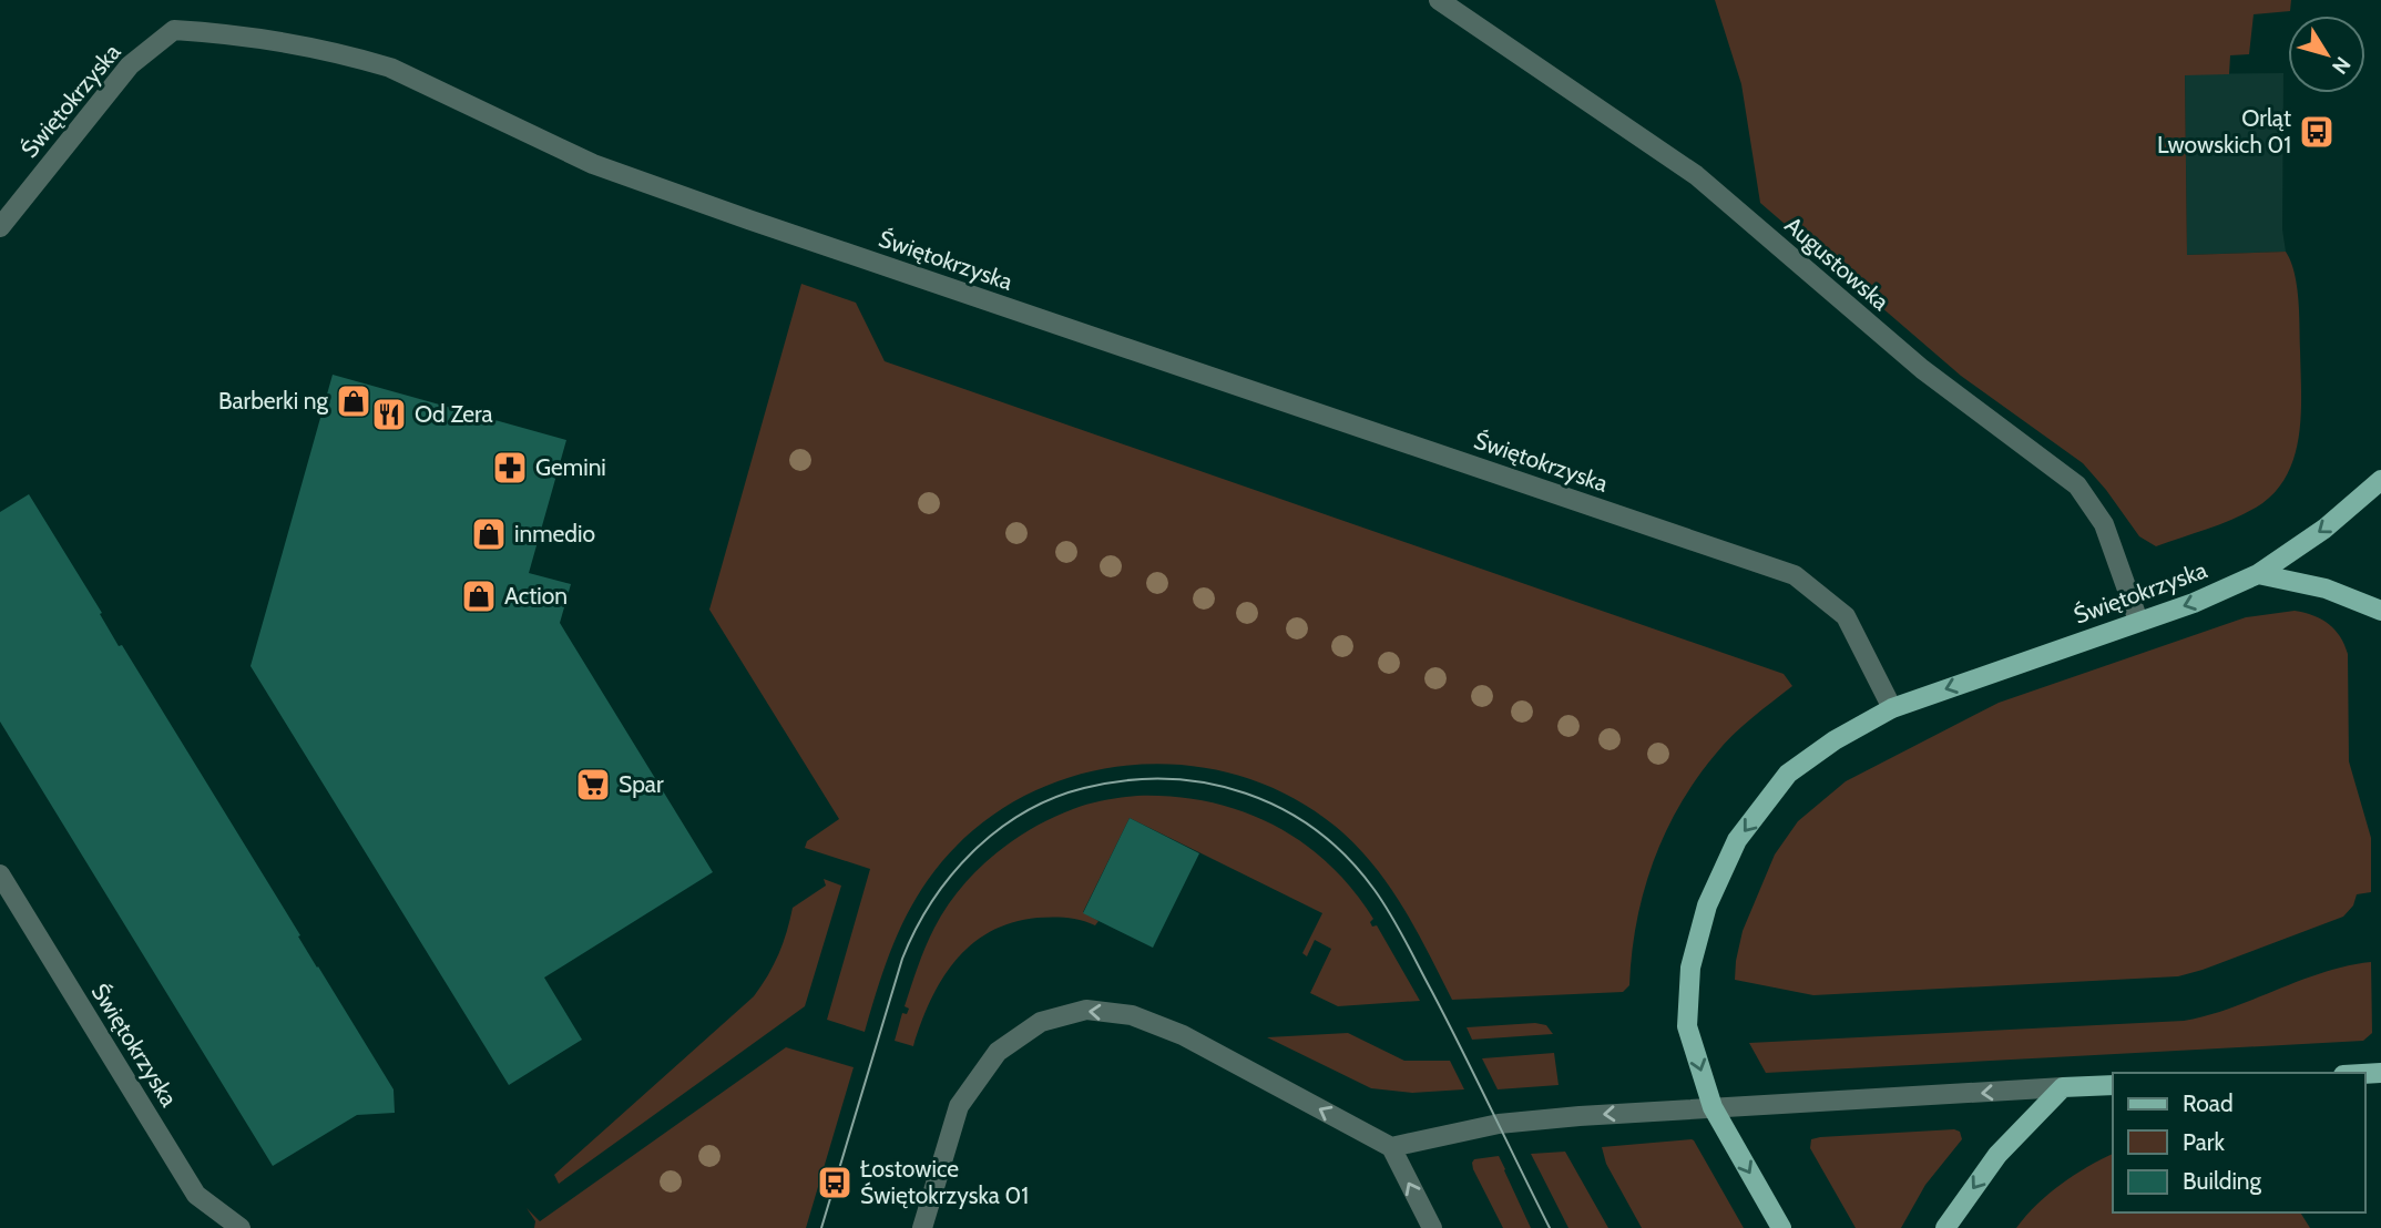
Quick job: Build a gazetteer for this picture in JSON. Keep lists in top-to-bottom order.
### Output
{
  "streets": {
    "main road": ["Świętokrzyska"],
    "lane": ["Augustowska"]
  },
  "crossings": [
    ["Świętokrzyska", "Augustowska"]
  ],
  "places": {
    "bus stop": ["Orląt Lwowskich 01", "Łostowice Świętokrzyska 01"],
    "shop": ["Barberki ng", "inmedio", "Action"],
    "restaurant": ["Od Zera"],
    "pharmacy": ["Gemini"],
    "supermarket": ["Spar"]
  },
  "legend": ["Road", "Park", "Building"],
  "north": "bottom right"
}
